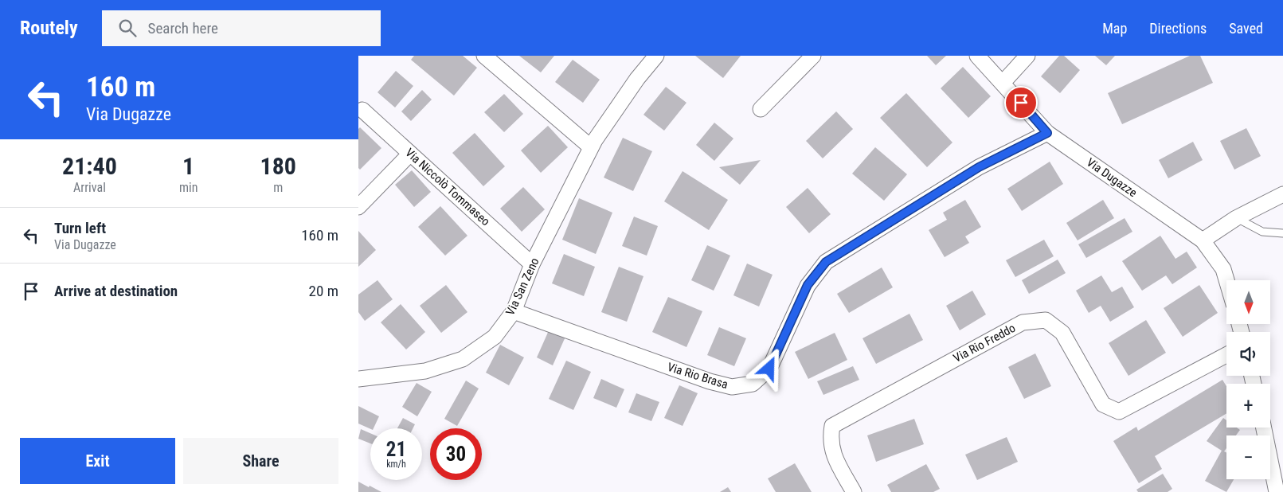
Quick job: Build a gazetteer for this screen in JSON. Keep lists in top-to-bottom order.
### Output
{
  "streets": {
    "street": [
      "Via Dugazze",
      "Via Niccolò Tommaseo",
      "Via San Zeno",
      "Via Rio Freddo",
      "Via Rio Brasa"
    ]
  },
  "crossings": [
    ["Via Dugazze", "Via Rio Brasa"],
    ["Via Niccolò Tommaseo", "Via San Zeno"],
    ["Via San Zeno", "Via Rio Brasa"]
  ],
  "north": "bottom",
  "page": {
    "header": "Routely",
    "search": "Search here",
    "nav": ["Map", "Directions", "Saved"],
    "turn": ["160 m", "Via Dugazze"],
    "eta": [
      "21:40",
      "Arrival",
      "1",
      "min",
      "180",
      "m"
    ],
    "list": [
      {
        "name": "Turn left",
        "note": "Via Dugazze",
        "value": "160 m"
      },
      {
        "name": "Arrive at destination",
        "value": "20 m"
      }
    ],
    "map_buttons": ["+", "−"],
    "speed": "21 km/h",
    "limit": "30",
    "buttons": ["Exit", "Share"]
  }
}
